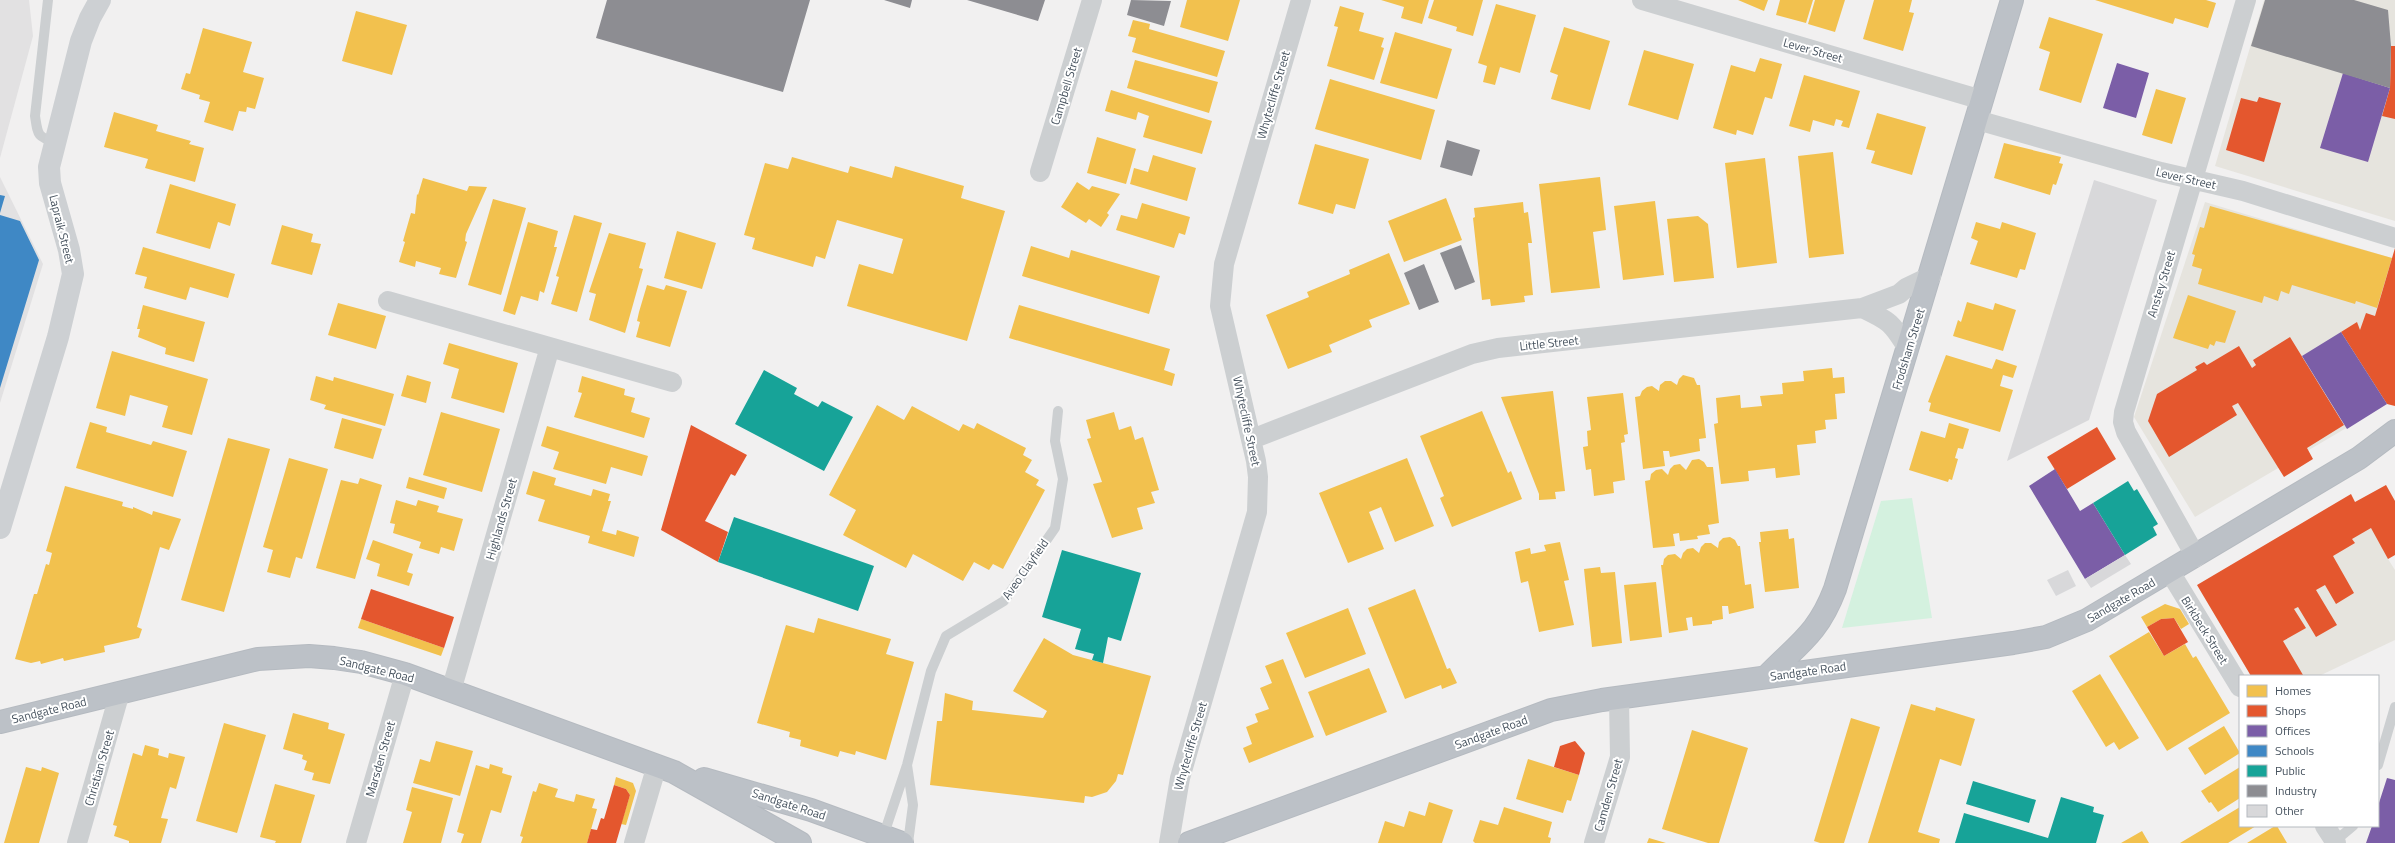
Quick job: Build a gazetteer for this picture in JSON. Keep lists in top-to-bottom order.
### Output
{
  "streets": {
    "highway": ["Frodsham Street", "Sandgate Road"],
    "street": [
      "Lever Street",
      "Campbell Street",
      "Whytecliffe Street",
      "Lapraik Street",
      "Anstey Street",
      "Little Street",
      "Highlands Street",
      "Birkbeck Street",
      "Marsden Street",
      "Christian Street",
      "Camden Street"
    ],
    "lane": ["Aveo Clayfield"]
  },
  "crossings": [
    ["Lever Street", "Anstey Street"],
    ["Lever Street", "Frodsham Street"],
    ["Whytecliffe Street", "Little Street"],
    ["Anstey Street", "Sandgate Road"],
    ["Little Street", "Frodsham Street"],
    ["Frodsham Street", "Sandgate Road"],
    ["Highlands Street", "Sandgate Road"],
    ["Aveo Clayfield", "Sandgate Road"],
    ["Sandgate Road", "Birkbeck Street"],
    ["Sandgate Road", "Marsden Street"],
    ["Sandgate Road", "Christian Street"],
    ["Sandgate Road", "Camden Street"]
  ],
  "legend": [
    "Homes",
    "Shops",
    "Offices",
    "Schools",
    "Public",
    "Industry",
    "Other"
  ]
}
